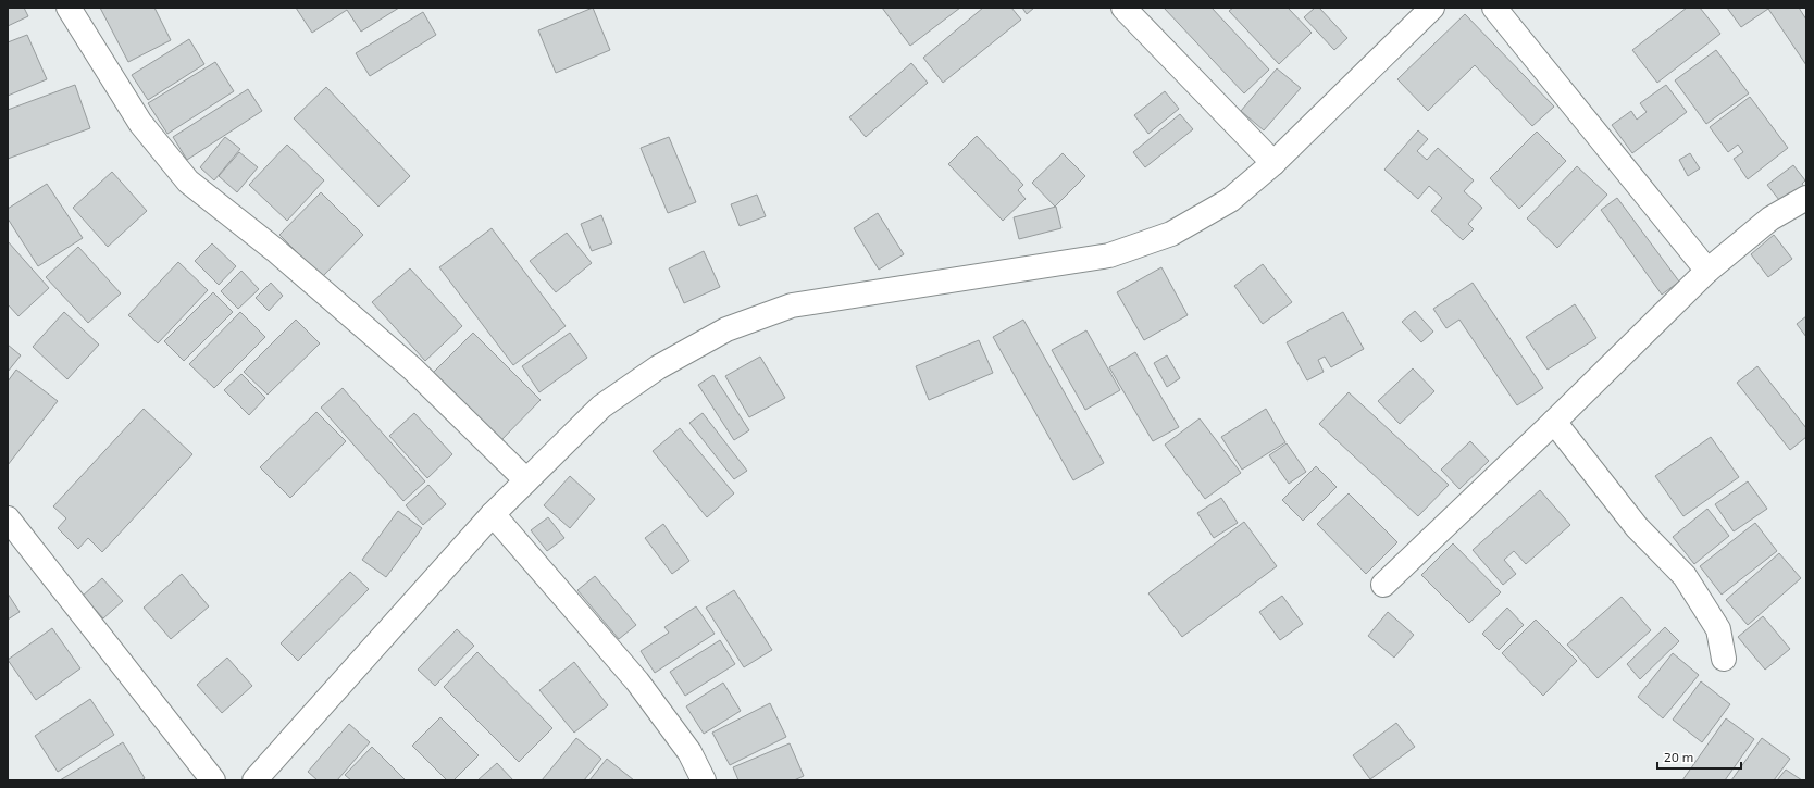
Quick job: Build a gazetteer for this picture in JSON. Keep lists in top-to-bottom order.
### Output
{
  "scale_bar": "20 m"
}
